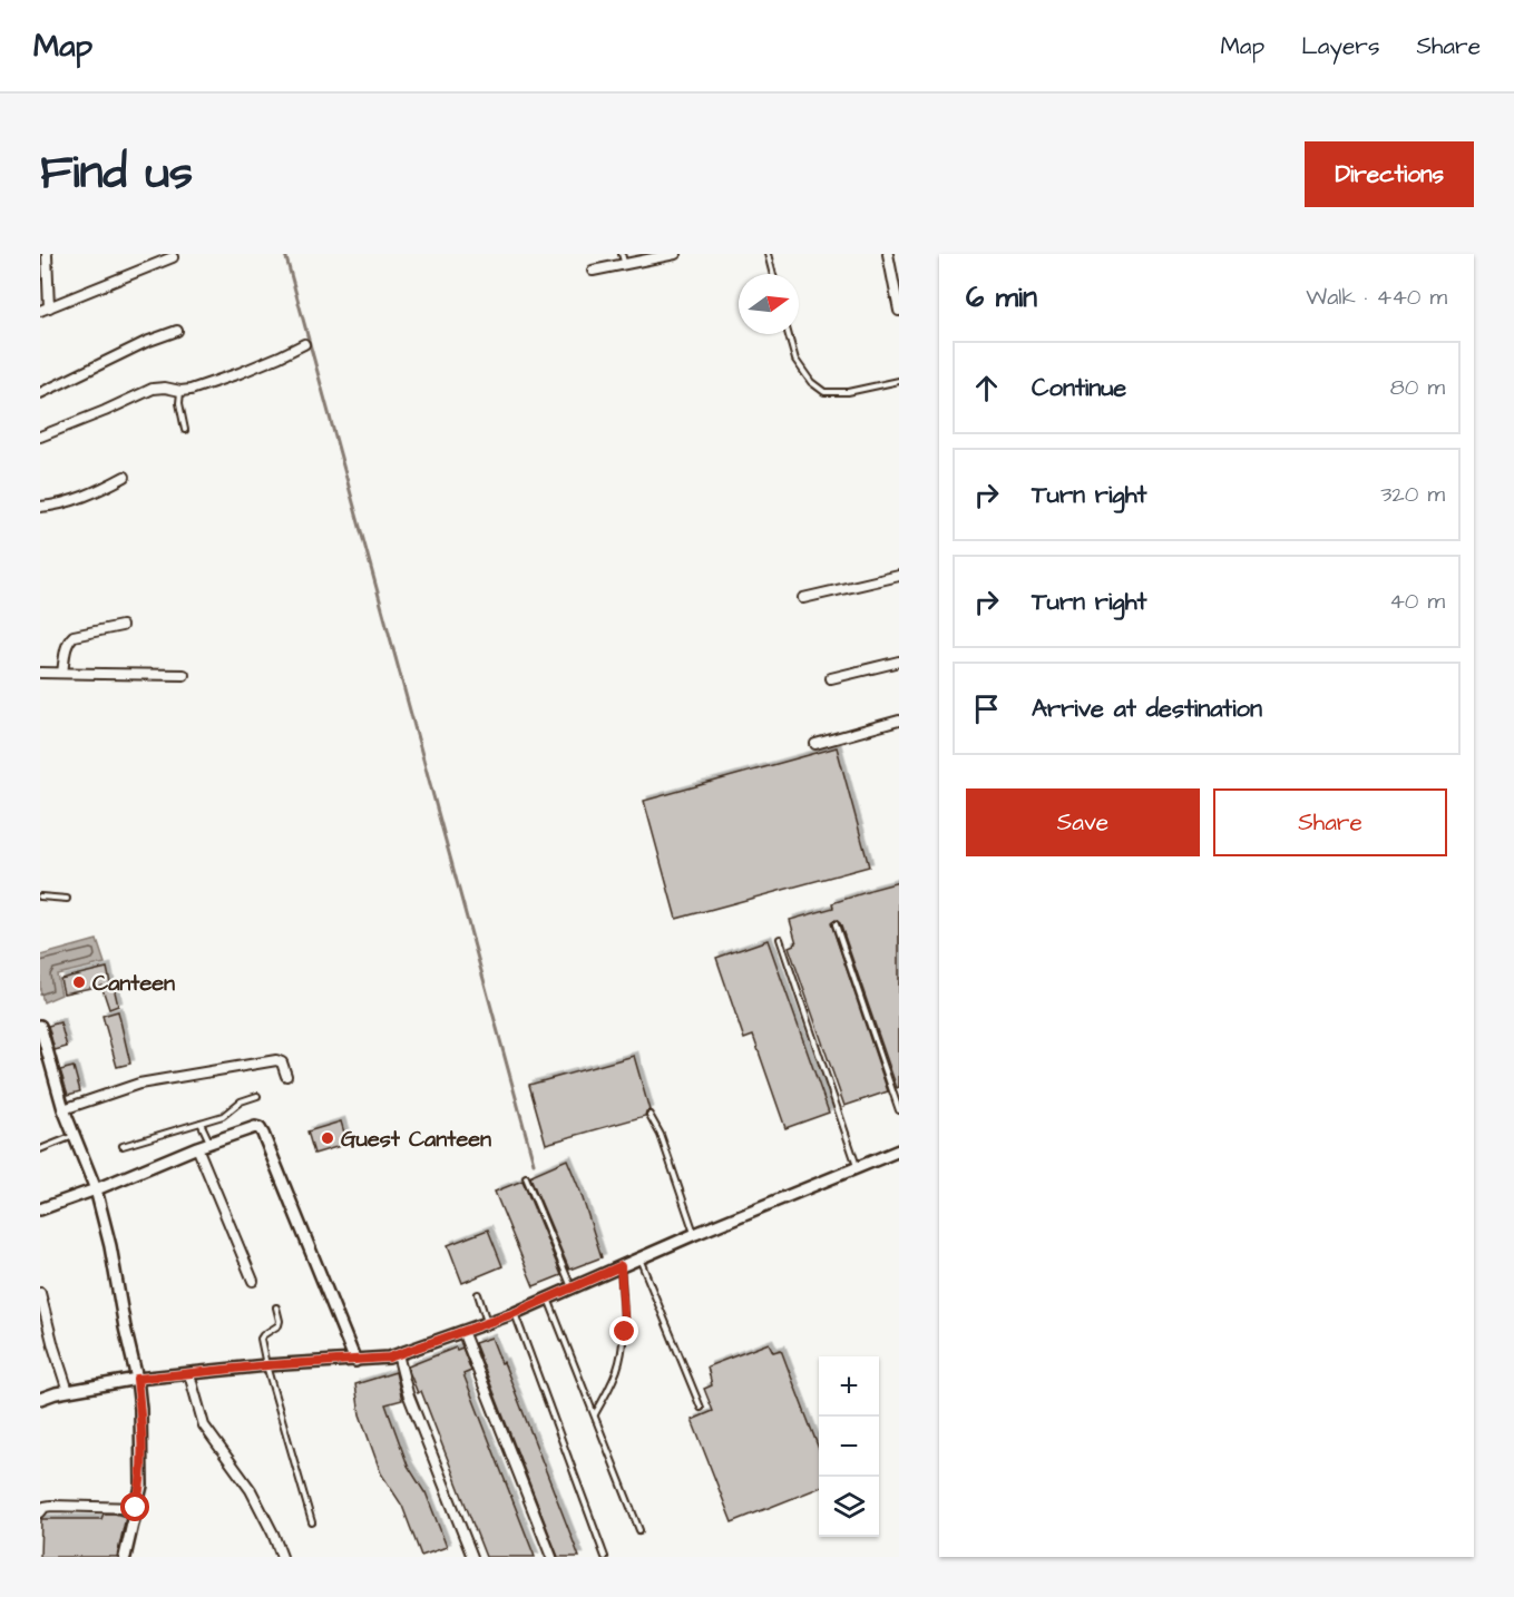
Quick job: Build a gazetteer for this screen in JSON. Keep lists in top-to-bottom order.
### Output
{
  "places": ["Canteen", "Guest Canteen"],
  "north": "right",
  "page": {
    "header": "Map",
    "nav": ["Map", "Layers", "Share"],
    "title": "Find us",
    "buttons": [
      "Directions",
      ["Save", "Share"]
    ],
    "heading": ["6 min", "Walk · 440 m"],
    "list": [
      ["Continue", "80 m"],
      ["Turn right", "320 m"],
      ["Turn right", "40 m"],
      "Arrive at destination"
    ],
    "map_buttons": ["+", "−"]
  }
}
